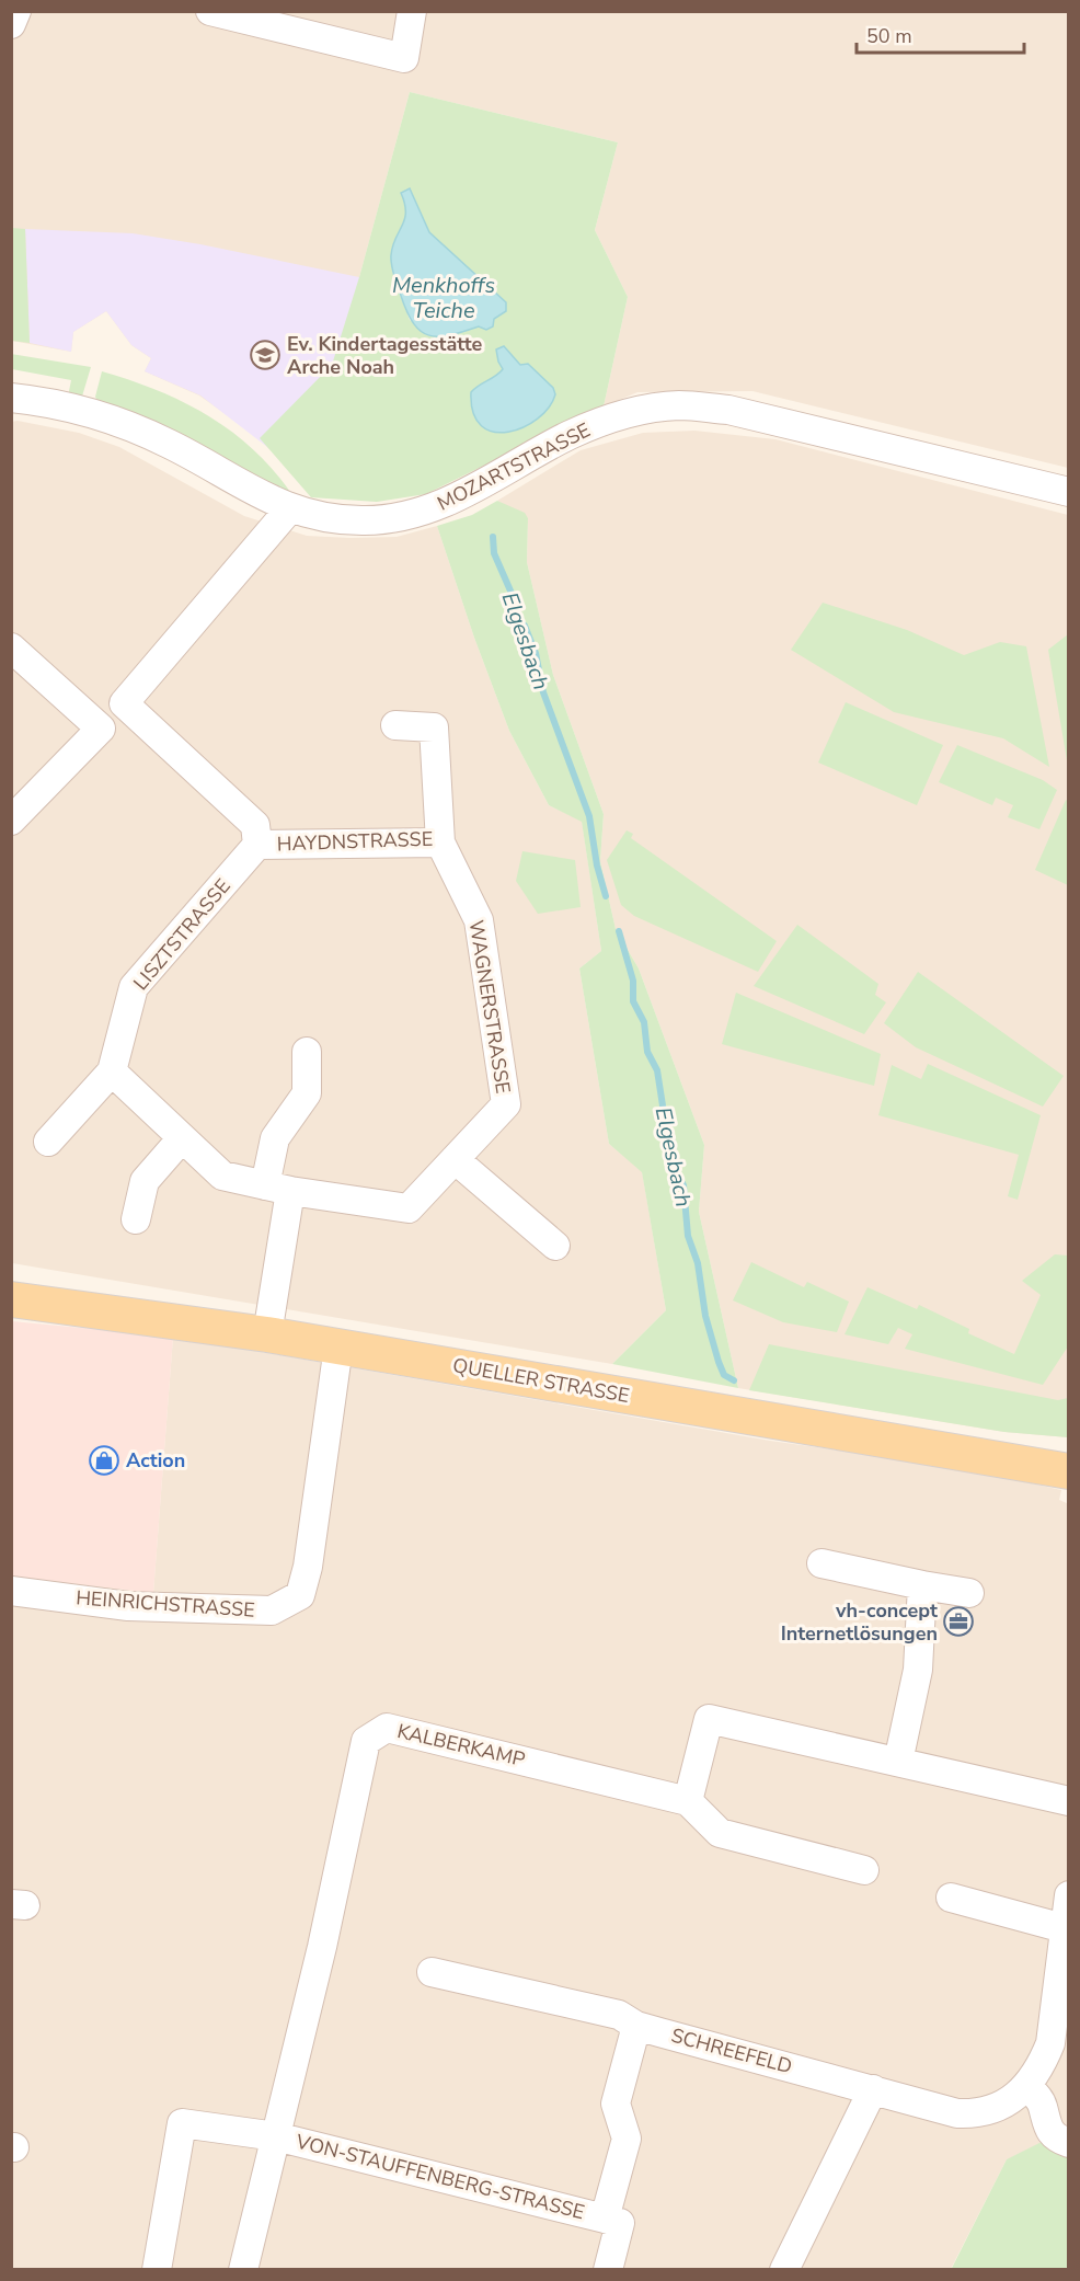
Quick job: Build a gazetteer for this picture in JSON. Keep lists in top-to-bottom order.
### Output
{
  "streets": {
    "main road": ["QUELLER STRASSE"],
    "street": [
      "MOZARTSTRASSE",
      "HAYDNSTRASSE",
      "LISZTSTRASSE",
      "WAGNERSTRASSE",
      "HEINRICHSTRASSE",
      "KALBERKAMP",
      "SCHREEFELD",
      "VON-STAUFFENBERG-STRASSE"
    ]
  },
  "crossings": [
    ["MOZARTSTRASSE", "HAYDNSTRASSE"],
    ["HAYDNSTRASSE", "LISZTSTRASSE"],
    ["HAYDNSTRASSE", "WAGNERSTRASSE"],
    ["QUELLER STRASSE", "HEINRICHSTRASSE"],
    ["KALBERKAMP", "VON-STAUFFENBERG-STRASSE"],
    ["SCHREEFELD", "VON-STAUFFENBERG-STRASSE"]
  ],
  "water": ["Menkhoffs Teiche", "Elgesbach"],
  "places": {
    "school or university": ["Ev. Kindertagesstätte Arche Noah"],
    "shop": ["Action"],
    "office": ["vh-concept Internetlösungen"]
  },
  "scale_bar": "50 m"
}
